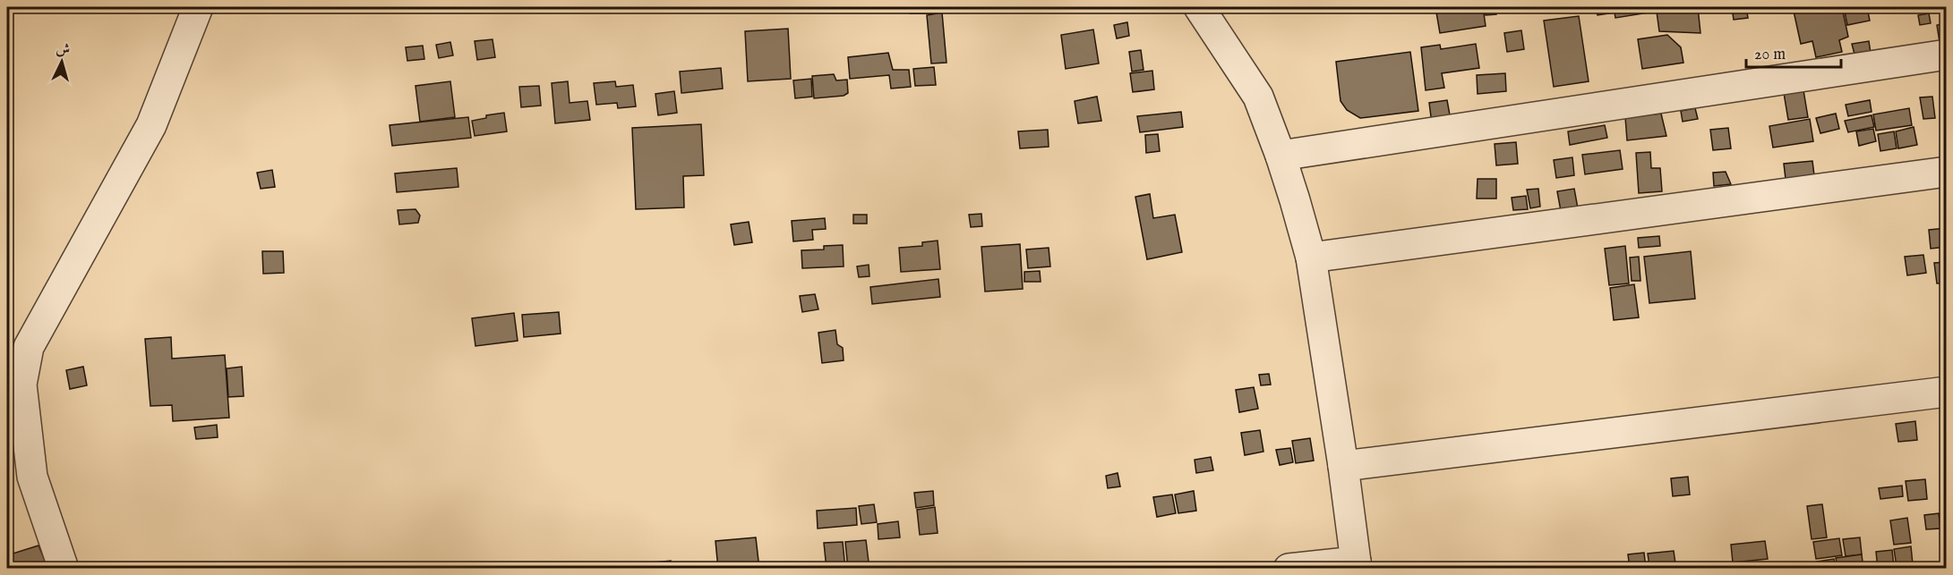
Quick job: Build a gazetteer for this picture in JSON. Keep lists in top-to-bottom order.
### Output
{
  "scale_bar": "20 m",
  "north": "top"
}
